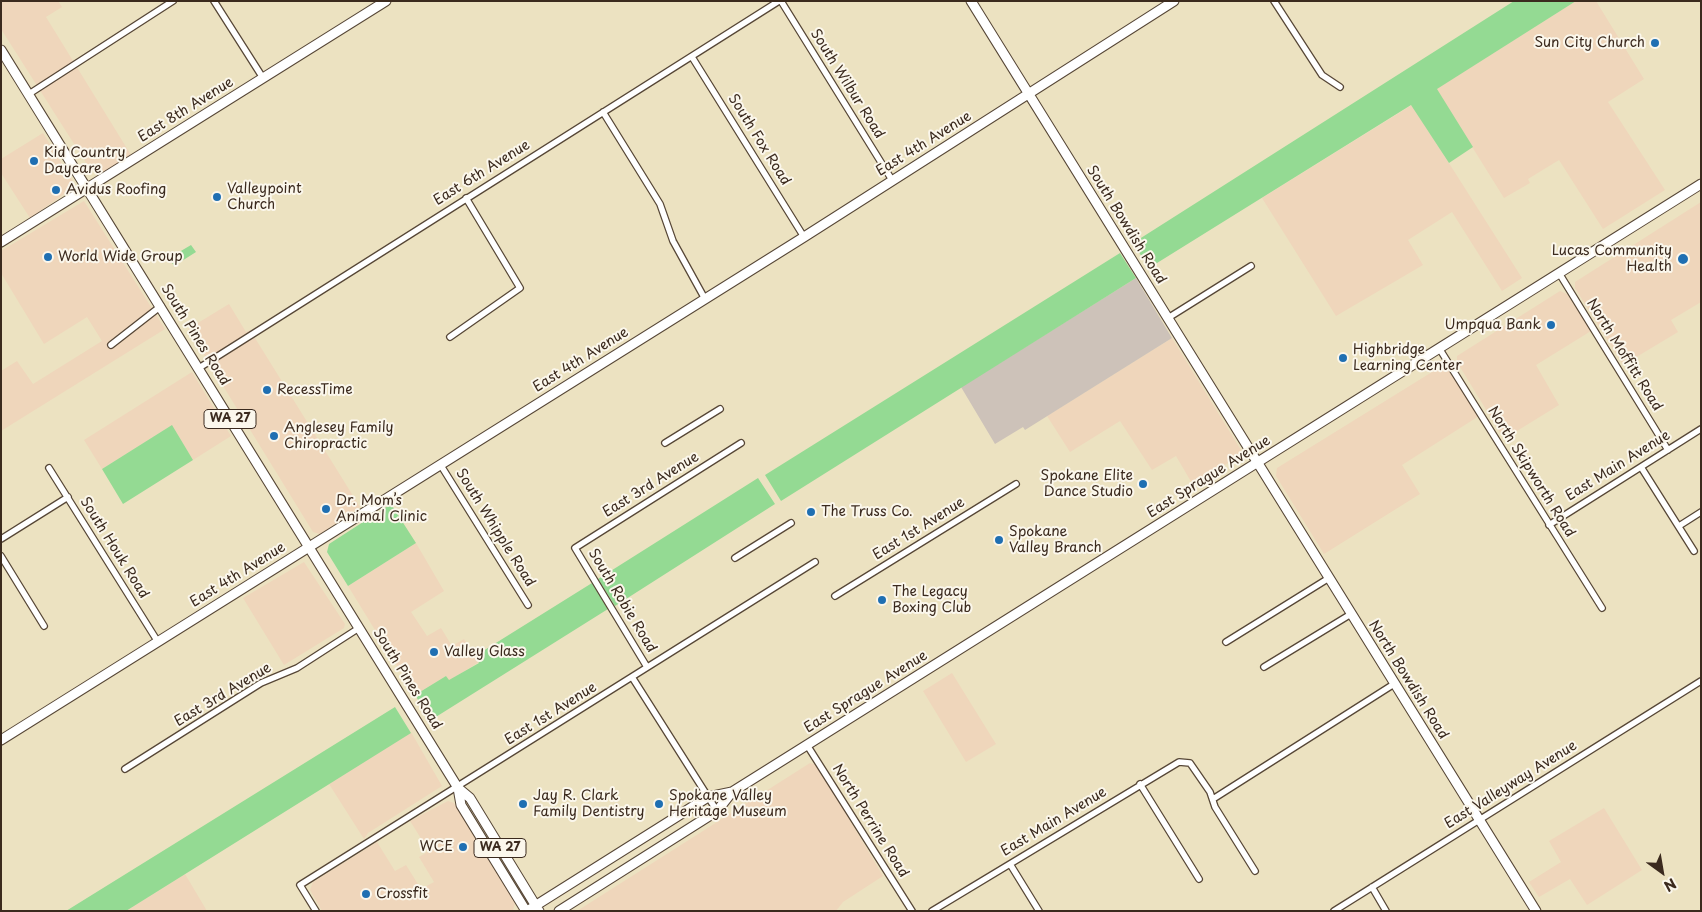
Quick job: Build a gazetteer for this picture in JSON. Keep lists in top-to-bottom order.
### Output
{
  "streets": {
    "street": [
      "South Wilbur Road",
      "East 8th Avenue",
      "South Fox Road",
      "East 4th Avenue",
      "East 6th Avenue",
      "South Bowdish Road",
      "South Pines Road",
      "North Moffitt Road",
      "WA 27",
      "East Main Avenue",
      "North Skipworth Road",
      "East Sprague Avenue",
      "East 3rd Avenue",
      "South Whipple Road",
      "East 1st Avenue",
      "South Houk Road",
      "South Robie Road",
      "North Bowdish Road",
      "East Valleyway Avenue",
      "North Perrine Road"
    ]
  },
  "crossings": [
    ["South Wilbur Road", "East 4th Avenue"],
    ["South Wilbur Road", "East 6th Avenue"],
    ["East 8th Avenue", "South Pines Road"],
    ["South Fox Road", "East 4th Avenue"],
    ["South Fox Road", "East 6th Avenue"],
    ["East 4th Avenue", "South Bowdish Road"],
    ["East 4th Avenue", "South Pines Road"],
    ["East 4th Avenue", "South Whipple Road"],
    ["East 4th Avenue", "South Houk Road"],
    ["East 6th Avenue", "South Pines Road"],
    ["South Bowdish Road", "East Sprague Avenue"],
    ["South Bowdish Road", "North Bowdish Road"],
    ["South Pines Road", "East Sprague Avenue"],
    ["South Pines Road", "East 3rd Avenue"],
    ["South Pines Road", "East 1st Avenue"],
    ["North Moffitt Road", "East Main Avenue"],
    ["North Moffitt Road", "East Sprague Avenue"],
    ["East Main Avenue", "North Skipworth Road"],
    ["North Skipworth Road", "East Sprague Avenue"],
    ["East Sprague Avenue", "North Bowdish Road"],
    ["East Sprague Avenue", "North Perrine Road"],
    ["East 3rd Avenue", "South Robie Road"],
    ["East 1st Avenue", "South Robie Road"],
    ["North Bowdish Road", "East Valleyway Avenue"]
  ],
  "places": [
    "Sun City Church",
    "Kid Country Daycare",
    "Avidus Roofing",
    "Valleypoint Church",
    "World Wide Group",
    "Lucas Community Health",
    "Umpqua Bank",
    "Highbridge Learning Center",
    "RecessTime",
    "Anglesey Family Chiropractic",
    "Spokane Elite Dance Studio",
    "Dr. Mom’s Animal Clinic",
    "The Truss Co.",
    "Spokane Valley Branch",
    "The Legacy Boxing Club",
    "Valley Glass",
    "Jay R. Clark Family Dentistry",
    "Spokane Valley Heritage Museum",
    "WCE",
    "Crossfit"
  ],
  "north": "bottom right"
}
